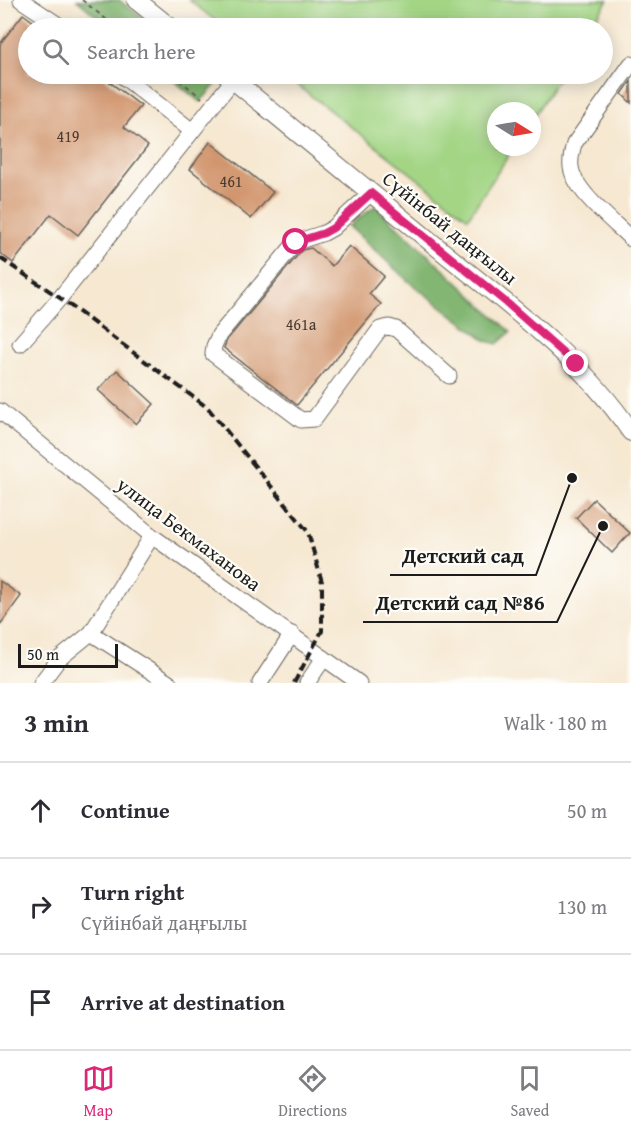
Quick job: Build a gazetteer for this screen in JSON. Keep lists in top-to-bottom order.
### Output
{
  "streets": {
    "main road": ["Сүйінбай даңғылы"],
    "street": ["улица Бекмаханова"]
  },
  "places": ["Детский сад", "Детский сад №86"],
  "house_numbers": ["419", "461", "461а"],
  "scale_bar": "50 m",
  "north": "right",
  "page": {
    "search": "Search here",
    "scale": "50 m",
    "heading": ["3 min", "Walk · 180 m"],
    "list": [
      ["Continue", "50 m"],
      ["Turn right", "Сүйінбай даңғылы", "130 m"],
      "Arrive at destination"
    ],
    "nav": ["Map", "Directions", "Saved"]
  }
}
